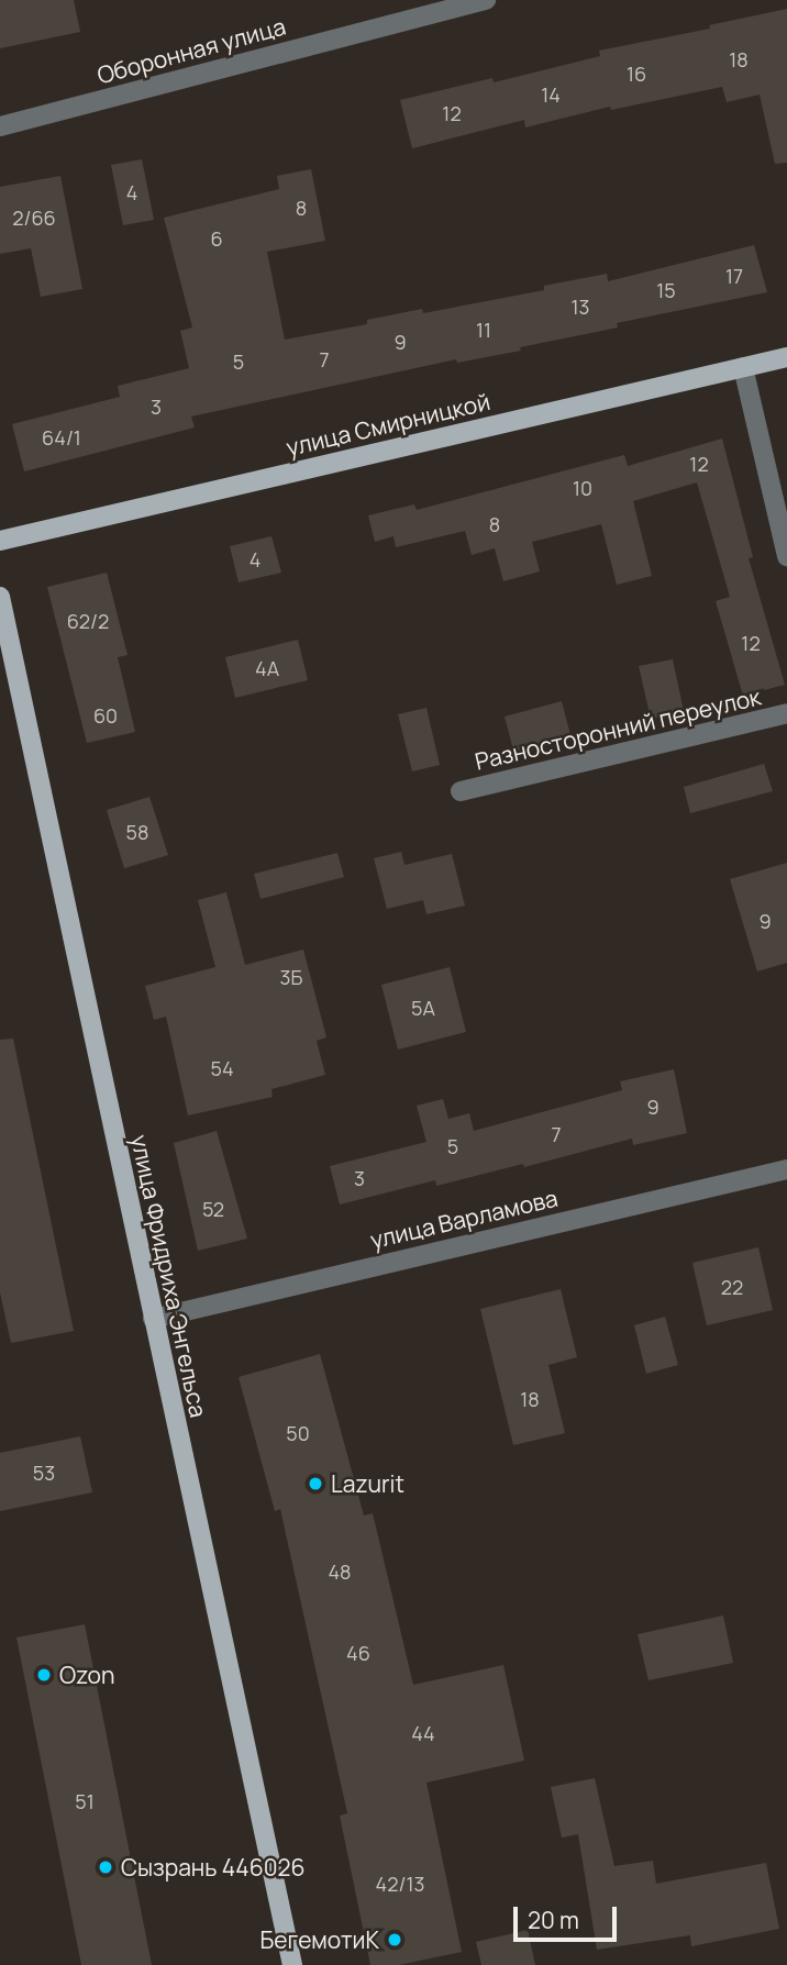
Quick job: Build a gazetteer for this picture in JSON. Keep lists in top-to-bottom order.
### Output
{
  "streets": {
    "main road": ["улица Смирницкой", "улица Фридриха Энгельса"],
    "street": ["Оборонная улица", "Разносторонний переулок", "улица Варламова"]
  },
  "crossings": [
    ["улица Варламова", "улица Фридриха Энгельса"]
  ],
  "places": [
    "Lazurit",
    "Ozon",
    "Сызрань 446026",
    "БегемотиК"
  ],
  "house_numbers": [
    "18",
    "16",
    "14",
    "12",
    "4",
    "8",
    "2/66",
    "6",
    "17",
    "15",
    "13",
    "11",
    "9",
    "7",
    "5",
    "3",
    "64/1",
    "12",
    "10",
    "8",
    "4",
    "62/2",
    "12",
    "4А",
    "60",
    "58",
    "9",
    "3Б",
    "5А",
    "54",
    "9",
    "7",
    "5",
    "3",
    "52",
    "22",
    "18",
    "50",
    "53",
    "48",
    "46",
    "44",
    "51",
    "42/13"
  ],
  "scale_bar": "20 m"
}
